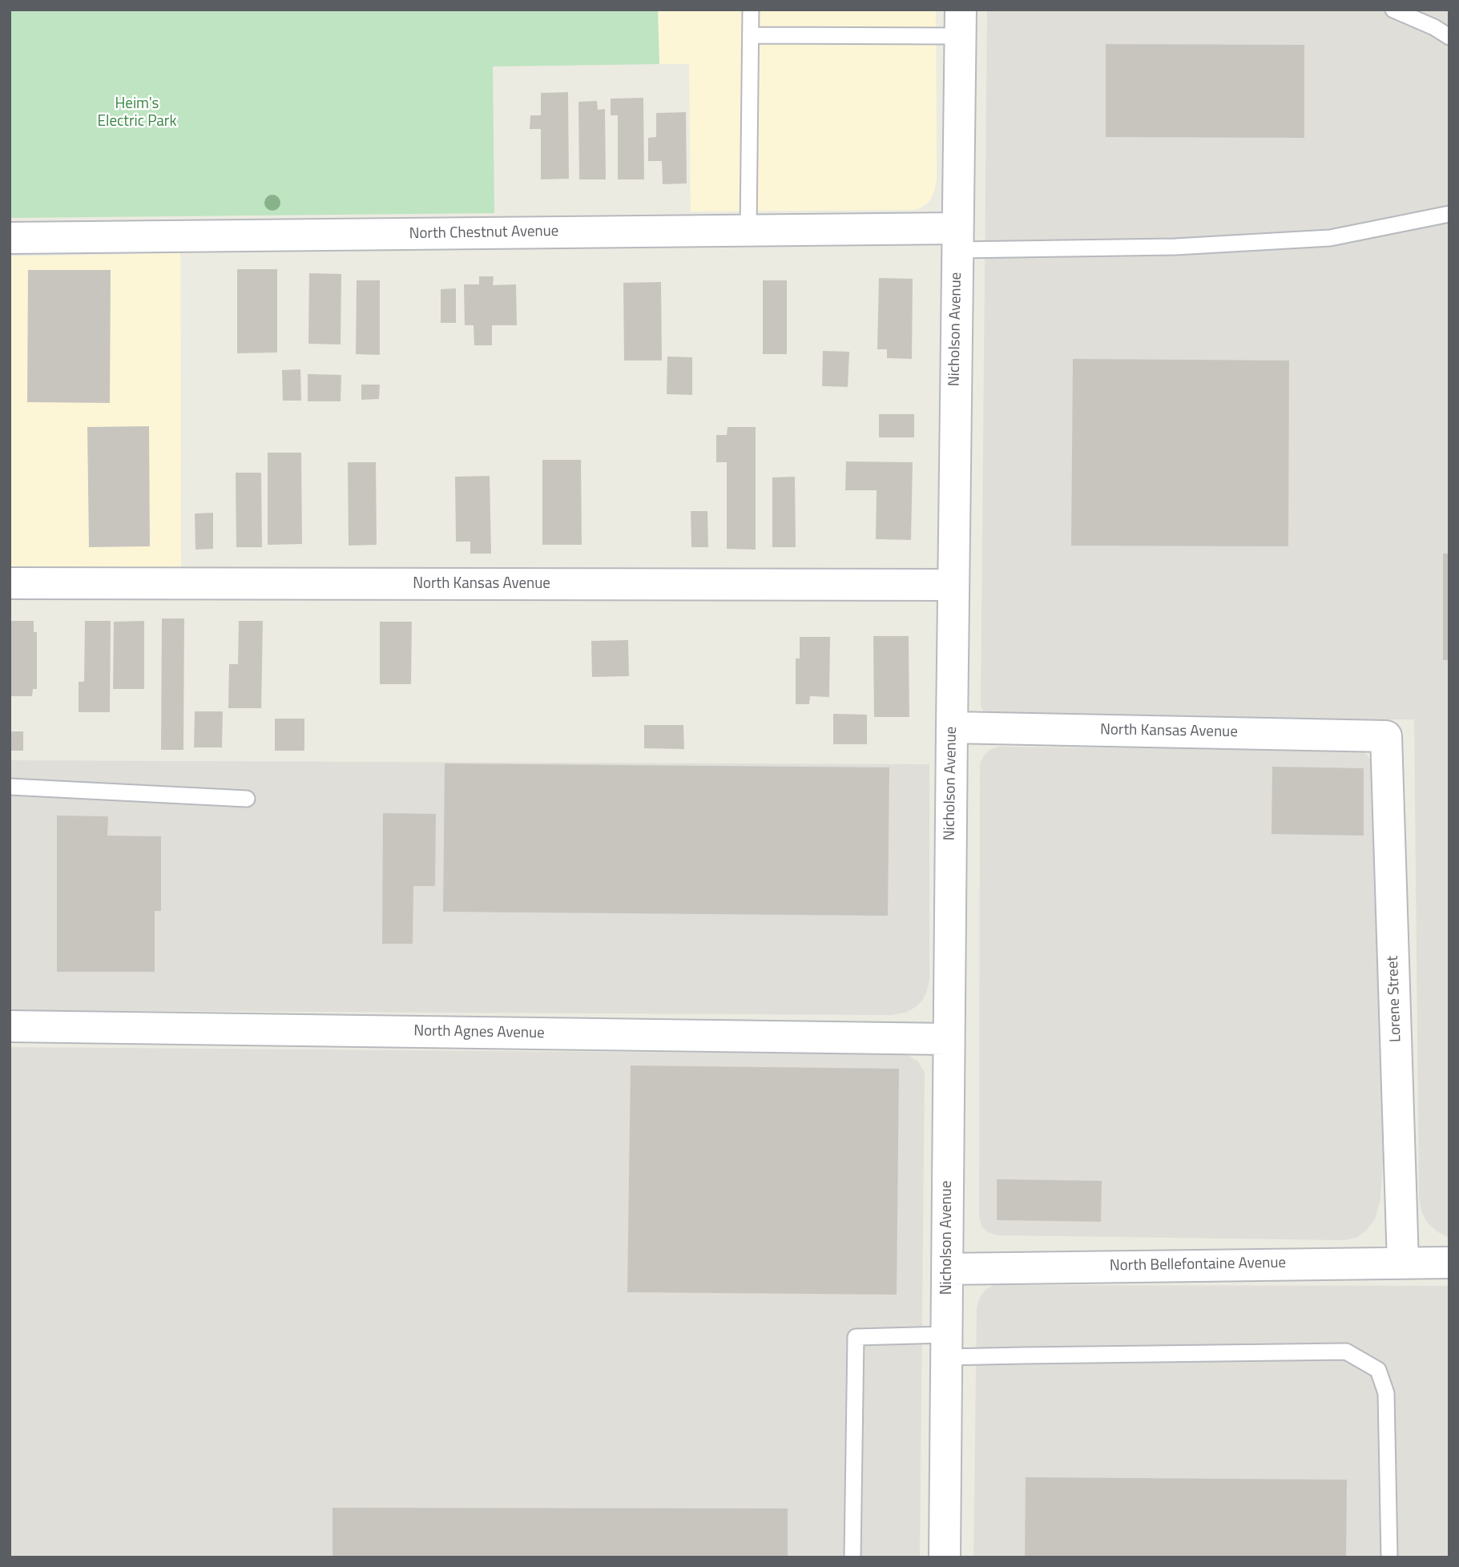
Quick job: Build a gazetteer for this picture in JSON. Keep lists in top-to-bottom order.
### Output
{
  "streets": {
    "street": [
      "North Chestnut Avenue",
      "Nicholson Avenue",
      "North Kansas Avenue",
      "Lorene Street",
      "North Agnes Avenue",
      "North Bellefontaine Avenue"
    ]
  },
  "crossings": [
    ["North Chestnut Avenue", "Nicholson Avenue"],
    ["Nicholson Avenue", "North Kansas Avenue"],
    ["Nicholson Avenue", "North Agnes Avenue"],
    ["Nicholson Avenue", "North Bellefontaine Avenue"],
    ["North Kansas Avenue", "Lorene Street"],
    ["Lorene Street", "North Bellefontaine Avenue"]
  ],
  "parks": ["Heim's Electric Park"]
}
